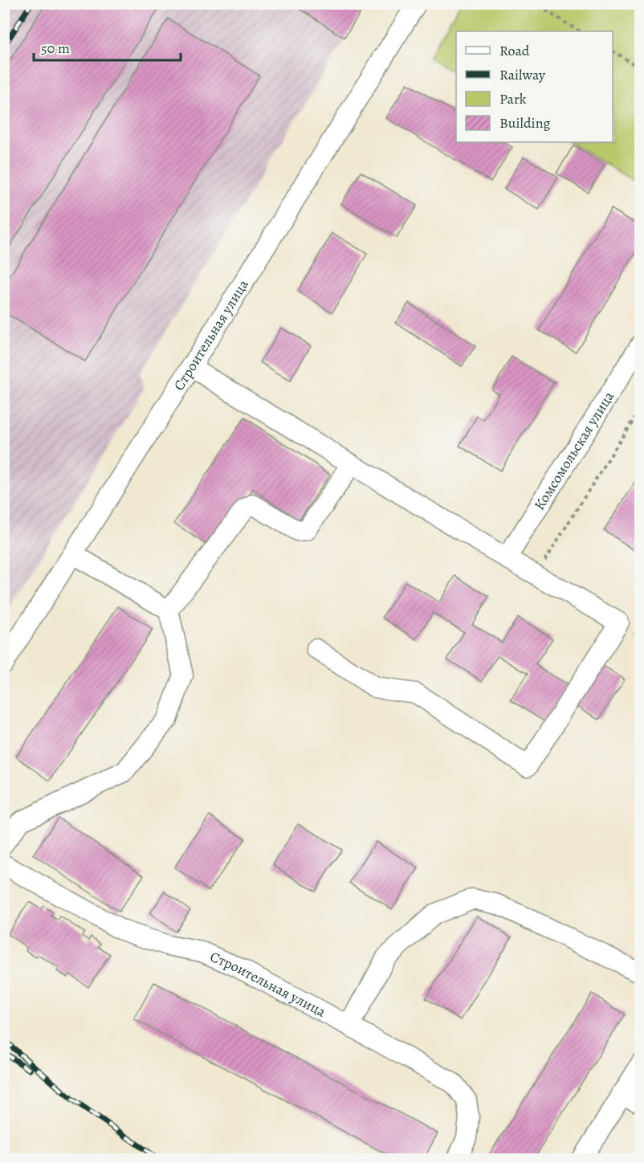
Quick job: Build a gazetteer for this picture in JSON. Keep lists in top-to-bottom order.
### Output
{
  "streets": {
    "street": ["Строительная улица", "Комсомольская улица"]
  },
  "legend": [
    "Road",
    "Railway",
    "Park",
    "Building"
  ],
  "scale_bar": "50 m"
}
